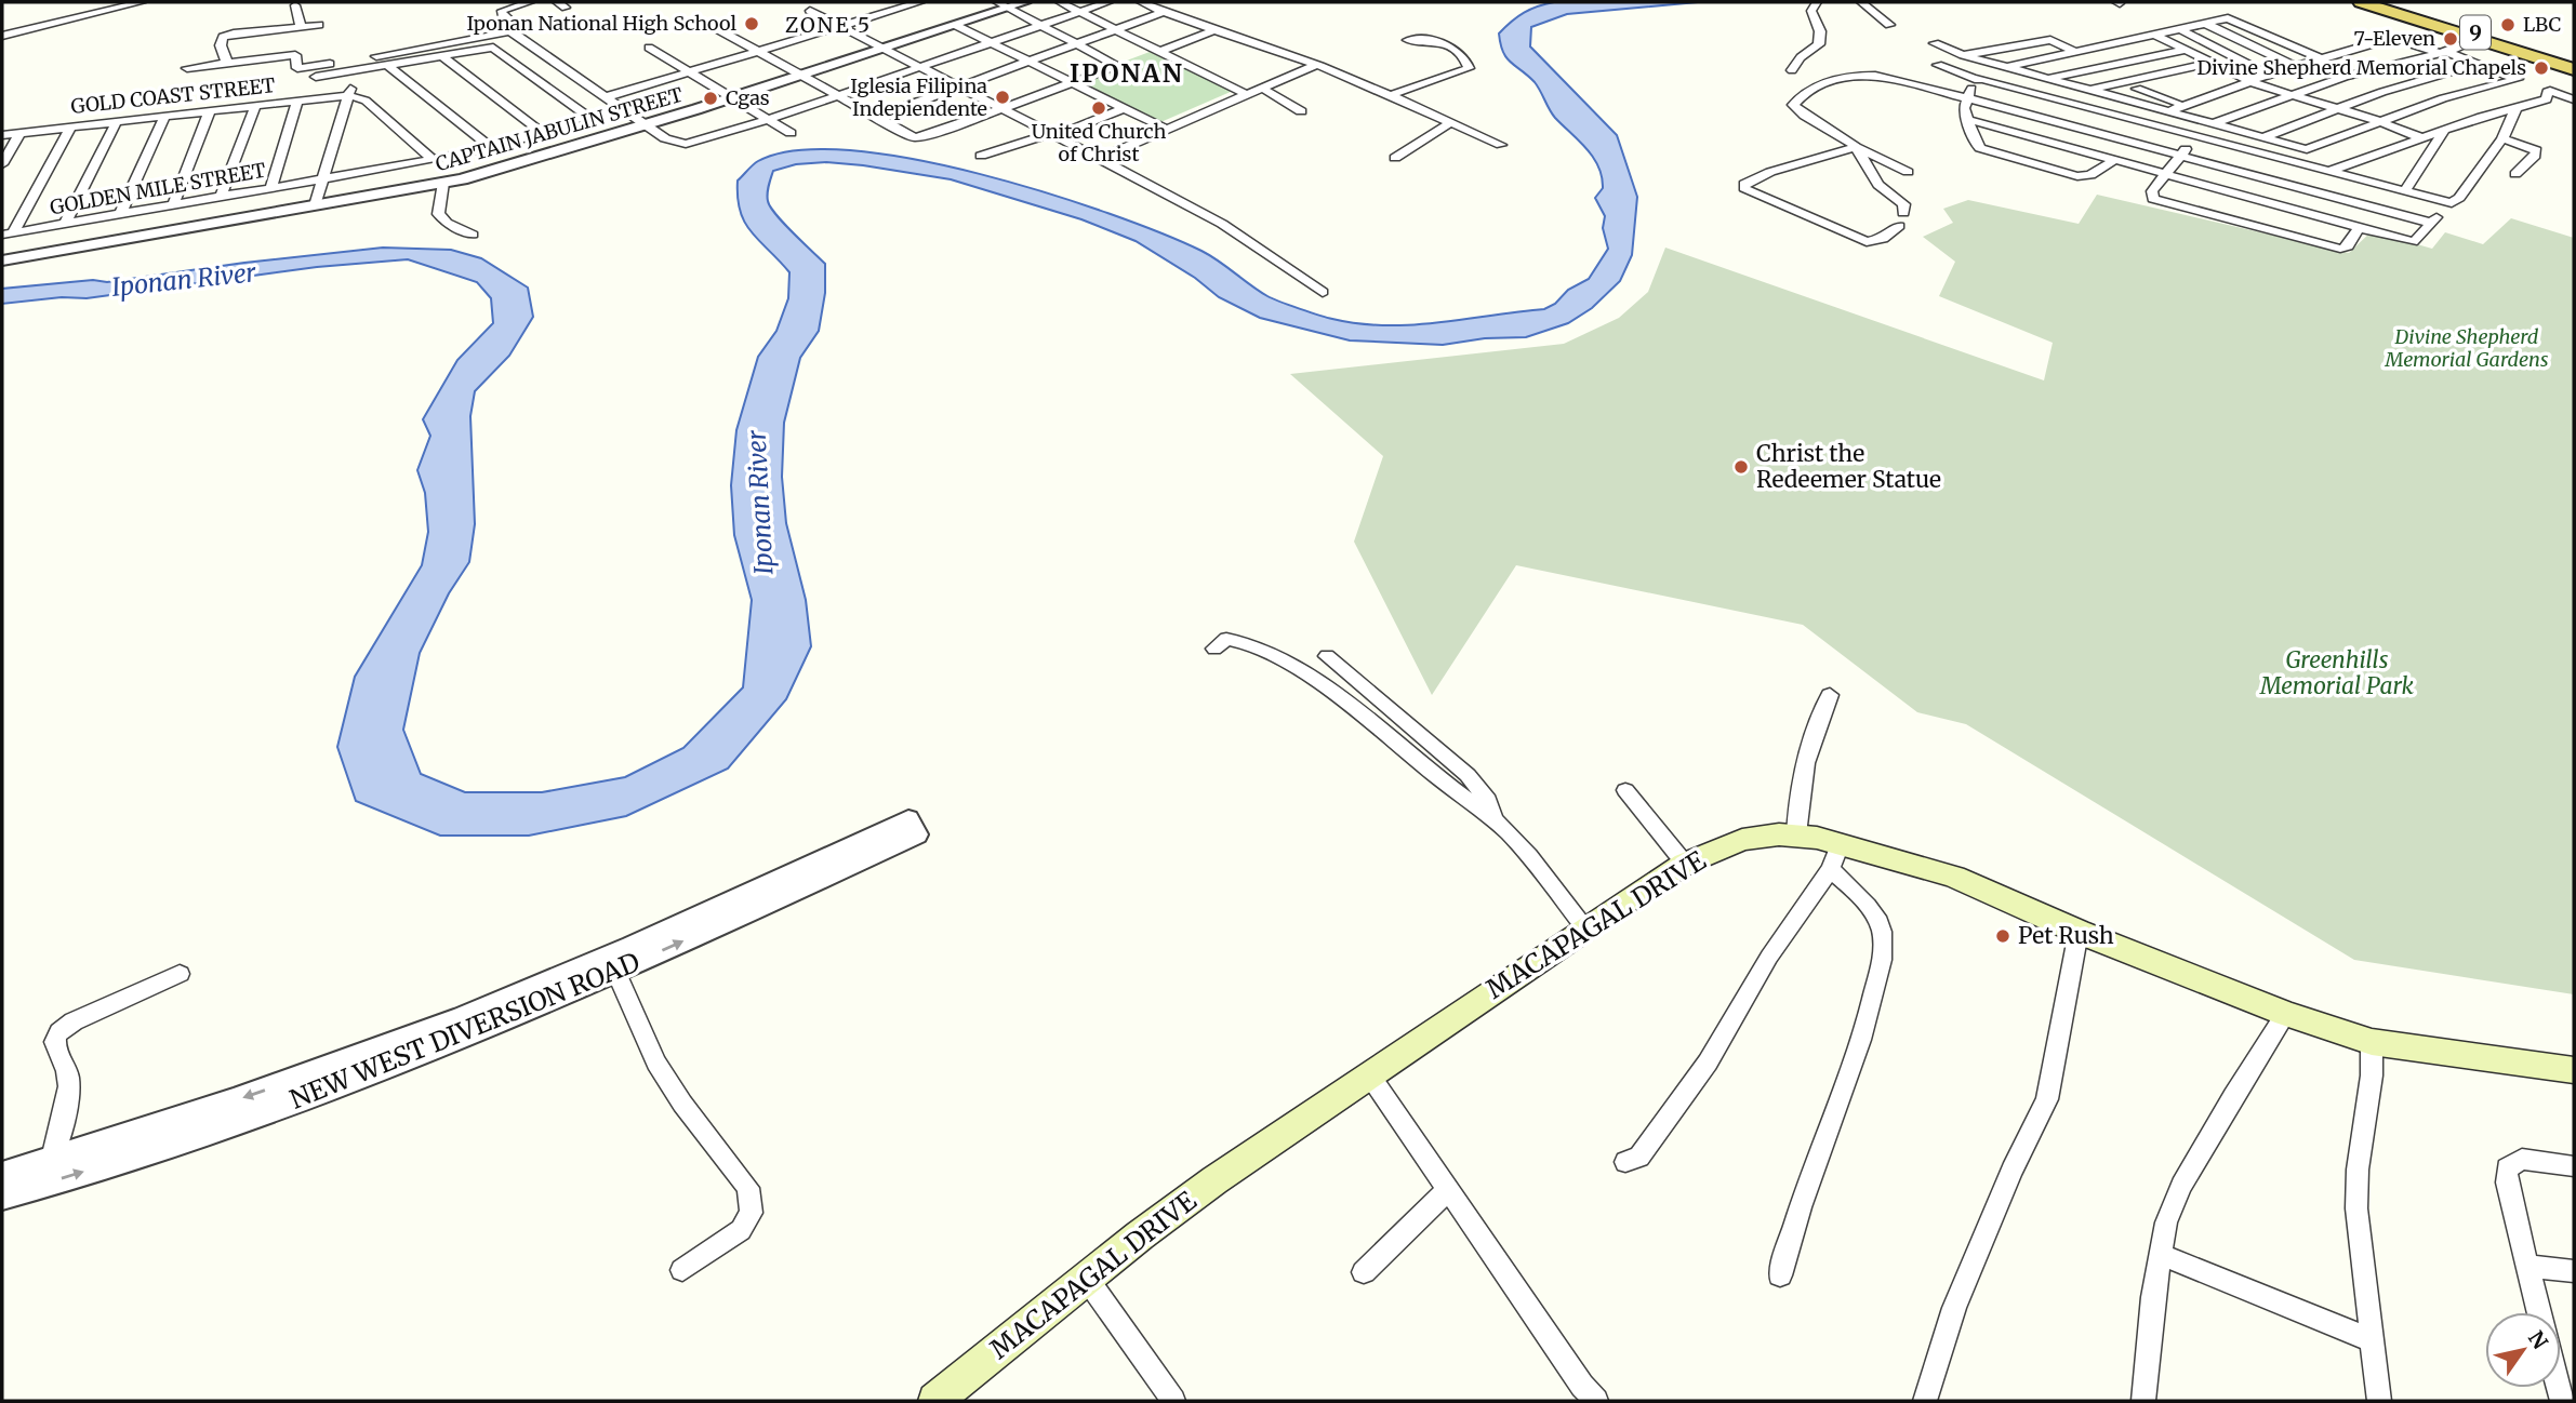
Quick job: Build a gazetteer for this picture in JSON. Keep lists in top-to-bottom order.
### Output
{
  "streets": {
    "highway": ["9"],
    "main road": ["MACAPAGAL DRIVE"],
    "street": [
      "GOLD COAST STREET",
      "CAPTAIN JABULIN STREET",
      "GOLDEN MILE STREET",
      "NEW WEST DIVERSION ROAD"
    ]
  },
  "districts": ["ZONE 5", "IPONAN"],
  "water": ["Iponan River"],
  "parks": ["Divine Shepherd Memorial Gardens", "Greenhills Memorial Park"],
  "places": [
    "Iponan National High School",
    "LBC",
    "7-Eleven",
    "Divine Shepherd Memorial Chapels",
    "Iglesia Filipina Indepiendente",
    "Cgas",
    "United Church of Christ",
    "Christ the Redeemer Statue",
    "Pet Rush"
  ],
  "north": "top right"
}
